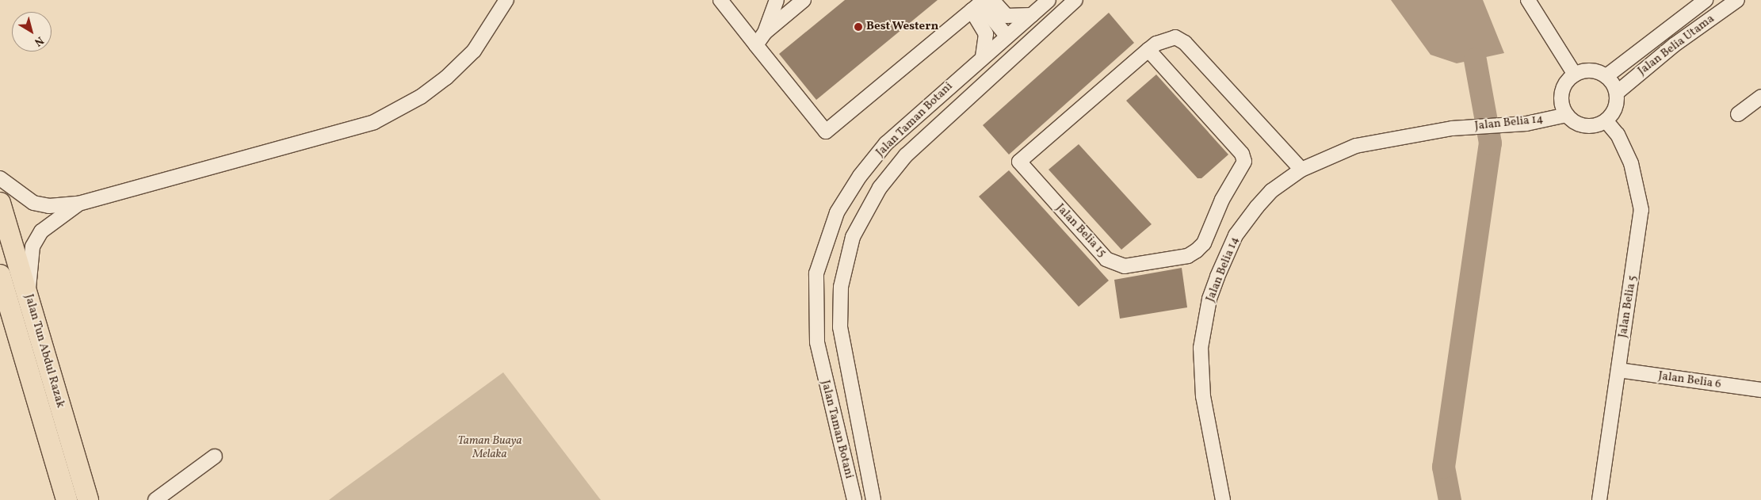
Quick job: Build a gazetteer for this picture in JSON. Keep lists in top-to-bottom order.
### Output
{
  "streets": {
    "highway": ["Jalan Tun Abdul Razak"],
    "street": [
      "Jalan Belia Utama",
      "Jalan Taman Botani",
      "Jalan Belia 14",
      "Jalan Belia 15",
      "Jalan Belia 5",
      "Jalan Belia 6"
    ]
  },
  "crossings": [
    ["Jalan Belia Utama", "Jalan Belia 14"],
    ["Jalan Belia Utama", "Jalan Belia 5"],
    ["Jalan Belia 14", "Jalan Belia 15"],
    ["Jalan Belia 14", "Jalan Belia 5"],
    ["Jalan Belia 5", "Jalan Belia 6"]
  ],
  "parks": ["Taman Buaya Melaka"],
  "places": ["Best Western"],
  "north": "bottom right"
}
